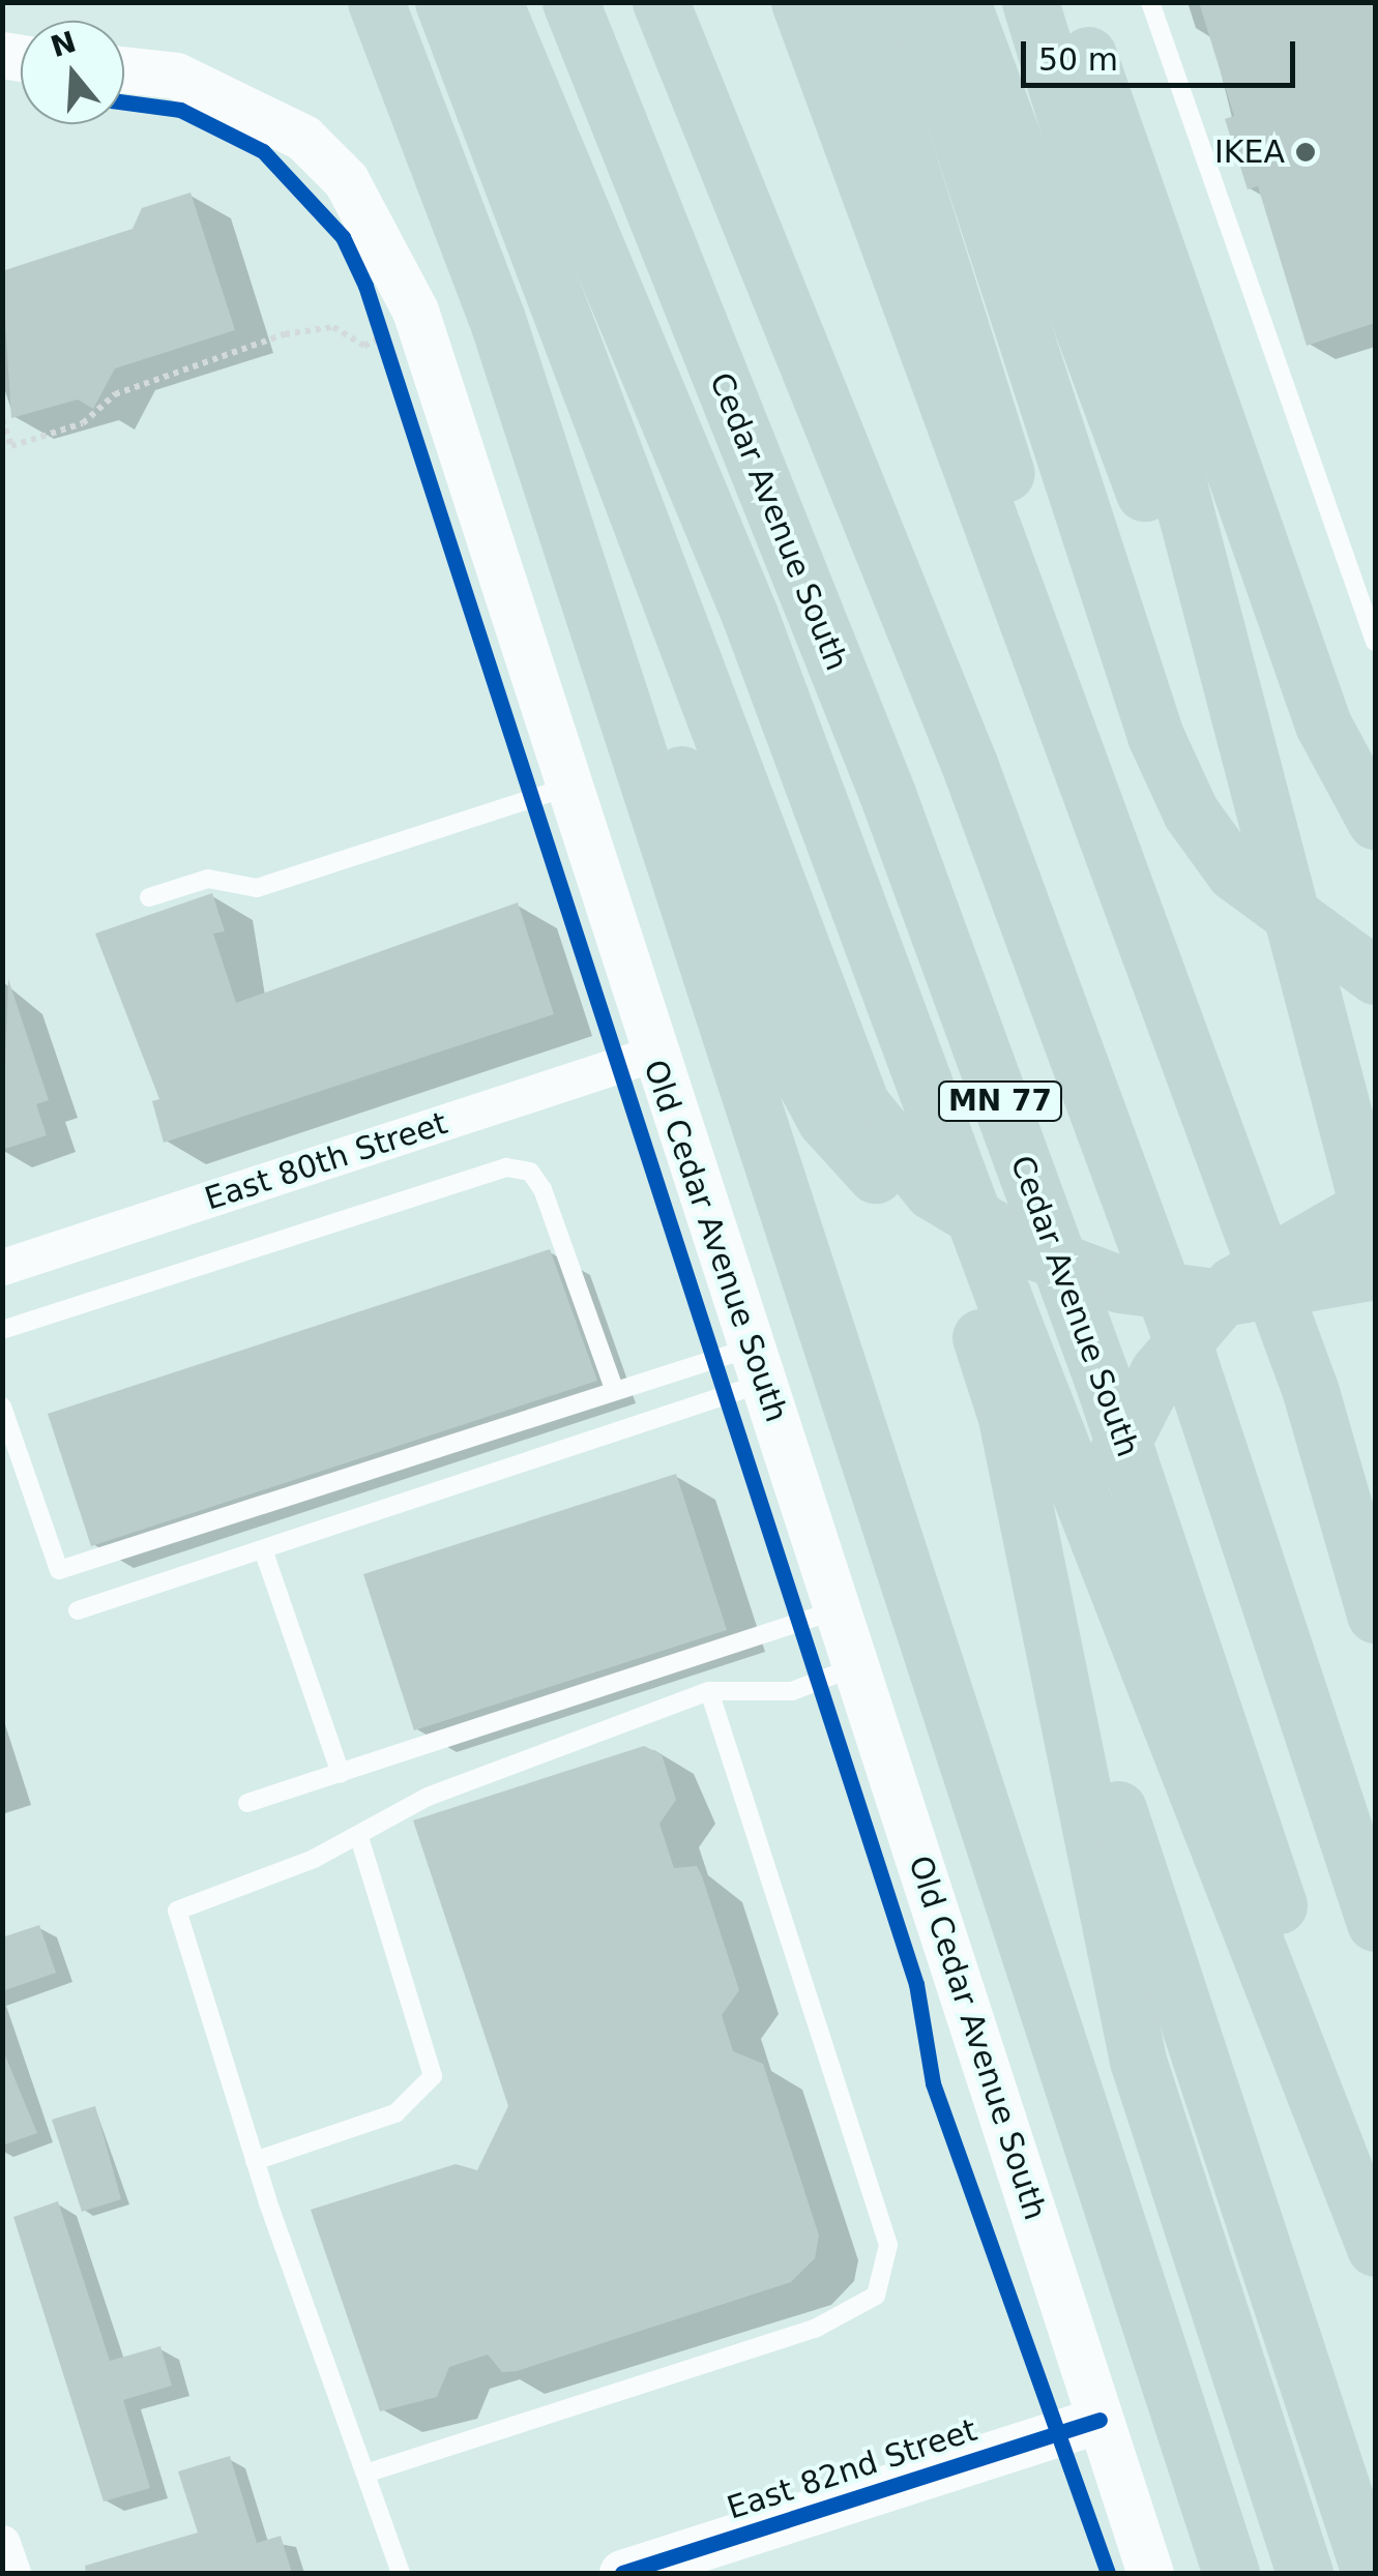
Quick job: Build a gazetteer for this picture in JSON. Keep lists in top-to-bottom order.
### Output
{
  "streets": {
    "highway": ["Cedar Avenue South", "MN 77"],
    "street": ["East 80th Street", "Old Cedar Avenue South", "East 82nd Street"]
  },
  "crossings": [
    ["East 80th Street", "Old Cedar Avenue South"],
    ["Old Cedar Avenue South", "East 82nd Street"]
  ],
  "places": ["IKEA"],
  "scale_bar": "50 m",
  "north": "top"
}
